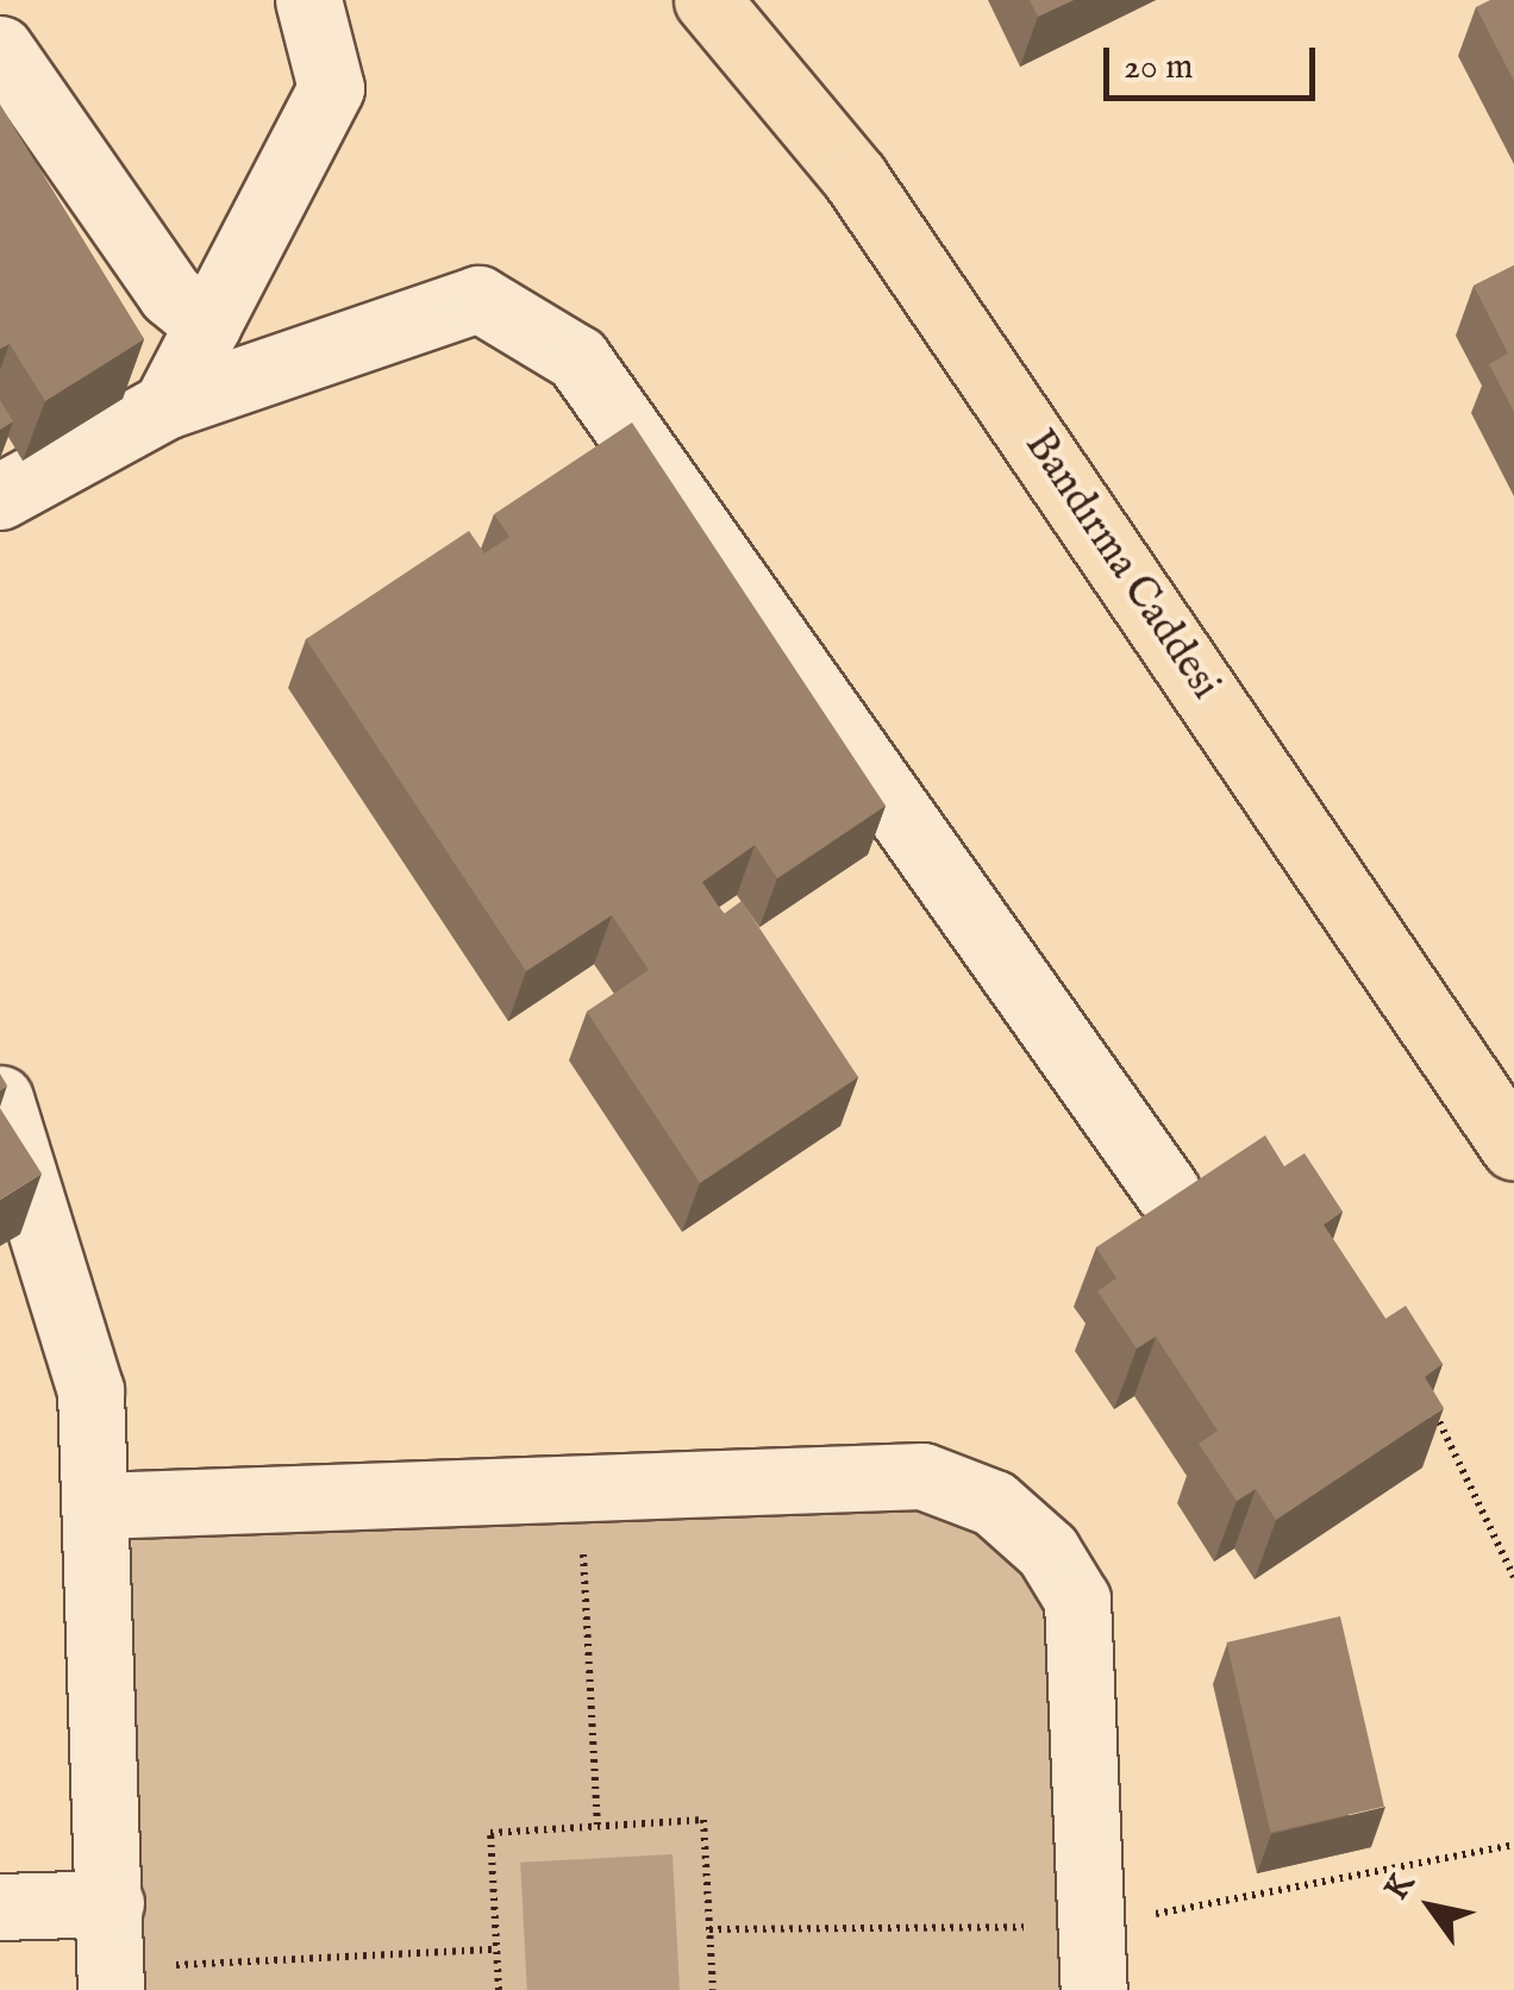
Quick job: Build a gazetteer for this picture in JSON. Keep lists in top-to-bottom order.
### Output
{
  "streets": {
    "main road": ["Bandırma Caddesi"]
  },
  "scale_bar": "20 m",
  "north": "top left"
}
